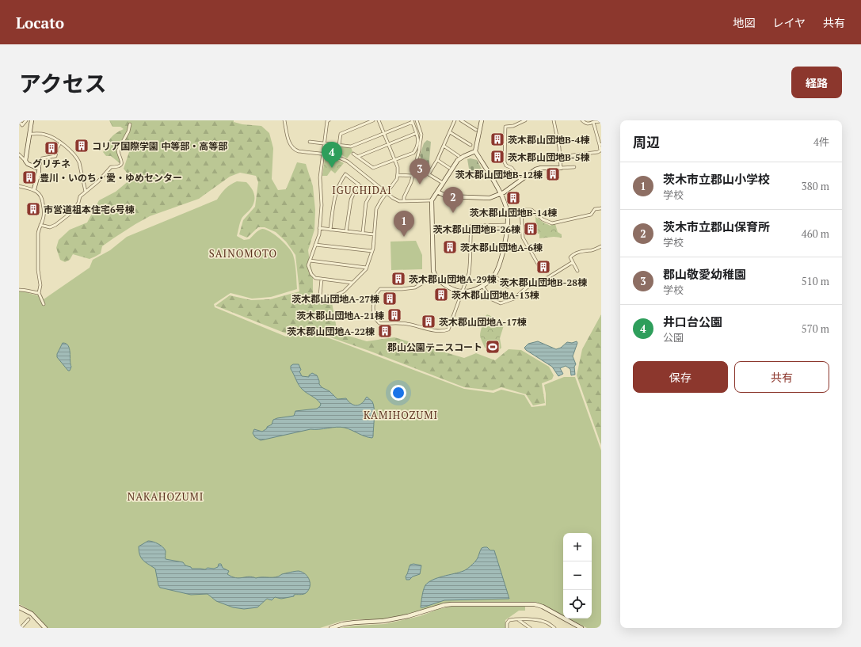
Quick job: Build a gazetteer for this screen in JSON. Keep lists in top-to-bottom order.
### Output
{
  "districts": [
    "IGUCHIDAI",
    "SAINOMOTO",
    "KAMIHOZUMI",
    "NAKAHOZUMI"
  ],
  "places": {
    "building": [
      "茨木郡山団地B-4棟",
      "コリア国際学園 中等部・高等部",
      "グリチネ",
      "茨木郡山団地B-5棟",
      "茨木郡山団地B-12棟",
      "豊川・いのち・愛・ゆめセンター",
      "茨木郡山団地B-14棟",
      "市営道祖本住宅6号棟",
      "茨木郡山団地B-26棟",
      "茨木郡山団地A-6棟",
      "茨木郡山団地B-28棟",
      "茨木郡山団地A-29棟",
      "茨木郡山団地A-13棟",
      "茨木郡山団地A-27棟",
      "茨木郡山団地A-21棟",
      "茨木郡山団地A-17棟",
      "茨木郡山団地A-22棟"
    ],
    "sports": ["郡山公園テニスコート"]
  },
  "page": {
    "header": "Locato",
    "nav": ["地図", "レイヤ", "共有"],
    "title": "アクセス",
    "buttons": [
      "経路",
      ["保存", "共有"]
    ],
    "heading": ["周辺", "4件"],
    "pins": [
      "4",
      "3",
      "2",
      "1"
    ],
    "list": [
      {
        "mark": "1",
        "name": "茨木市立郡山小学校",
        "note": "学校",
        "value": "380 m"
      },
      {
        "mark": "2",
        "name": "茨木市立郡山保育所",
        "note": "学校",
        "value": "460 m"
      },
      {
        "mark": "3",
        "name": "郡山敬愛幼稚園",
        "note": "学校",
        "value": "510 m"
      },
      {
        "mark": "4",
        "name": "井口台公園",
        "note": "公園",
        "value": "570 m"
      }
    ],
    "map_buttons": ["+", "−"]
  }
}
